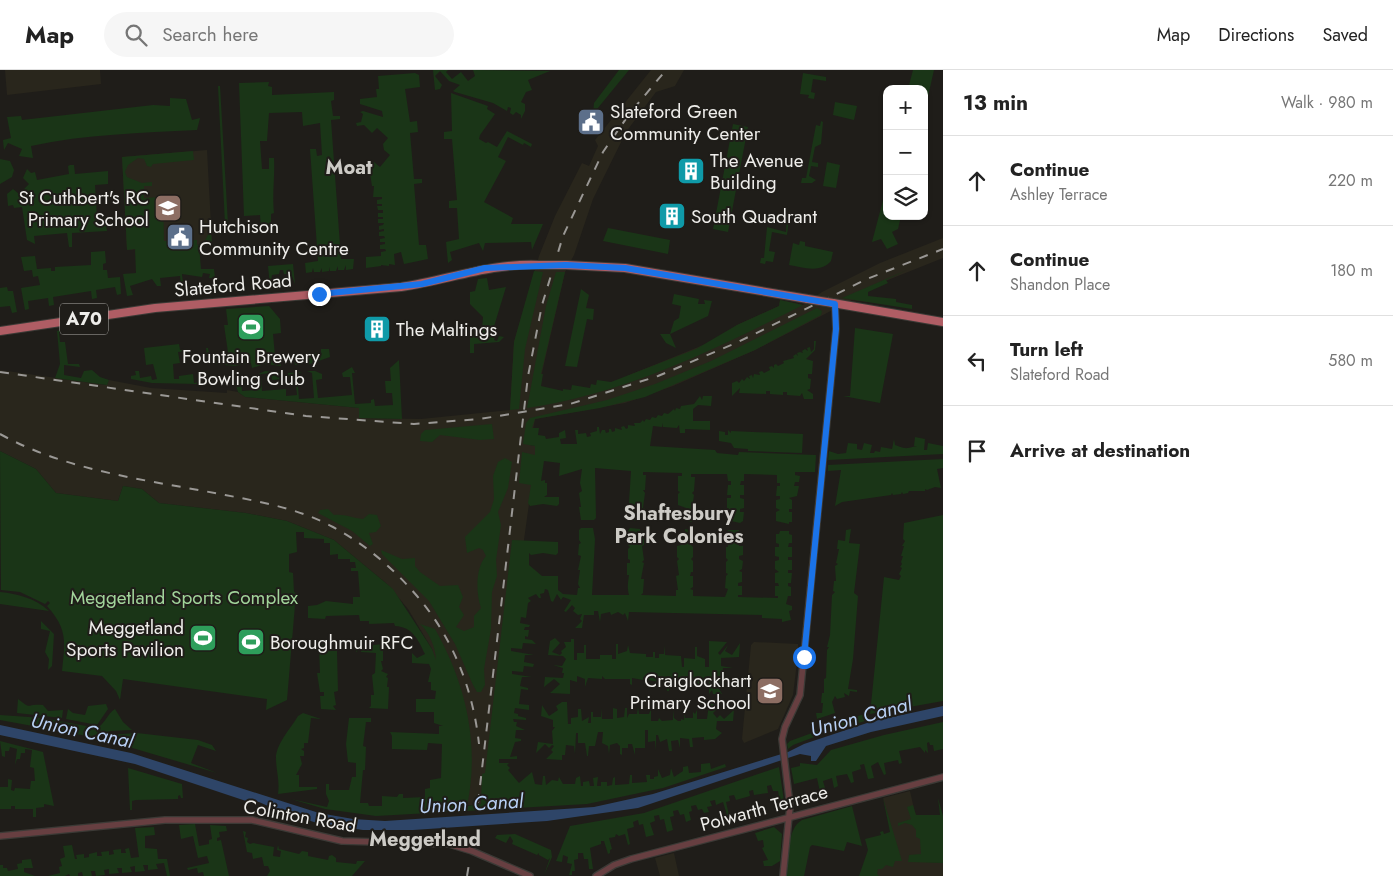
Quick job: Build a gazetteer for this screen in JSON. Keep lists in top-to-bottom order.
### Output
{
  "streets": {
    "main road": ["Slateford Road", "A70"],
    "street": ["Polwarth Terrace", "Colinton Road"]
  },
  "districts": ["Moat", "Shaftesbury Park Colonies", "Meggetland"],
  "water": ["Union Canal"],
  "parks": ["Meggetland Sports Complex"],
  "places": {
    "public building": ["Slateford Green Community Center", "Hutchison Community Centre"],
    "building": ["The Avenue Building", "South Quadrant", "The Maltings"],
    "school or university": ["St Cuthbert's RC Primary School", "Craiglockhart Primary School"],
    "sports": ["Fountain Brewery Bowling Club", "Meggetland Sports Pavilion", "Boroughmuir RFC"]
  },
  "page": {
    "header": "Map",
    "search": "Search here",
    "nav": ["Map", "Directions", "Saved"],
    "heading": ["13 min", "Walk · 980 m"],
    "map_buttons": ["+", "−"],
    "list": [
      ["Continue", "Ashley Terrace", "220 m"],
      ["Continue", "Shandon Place", "180 m"],
      ["Turn left", "Slateford Road", "580 m"],
      "Arrive at destination"
    ]
  }
}
